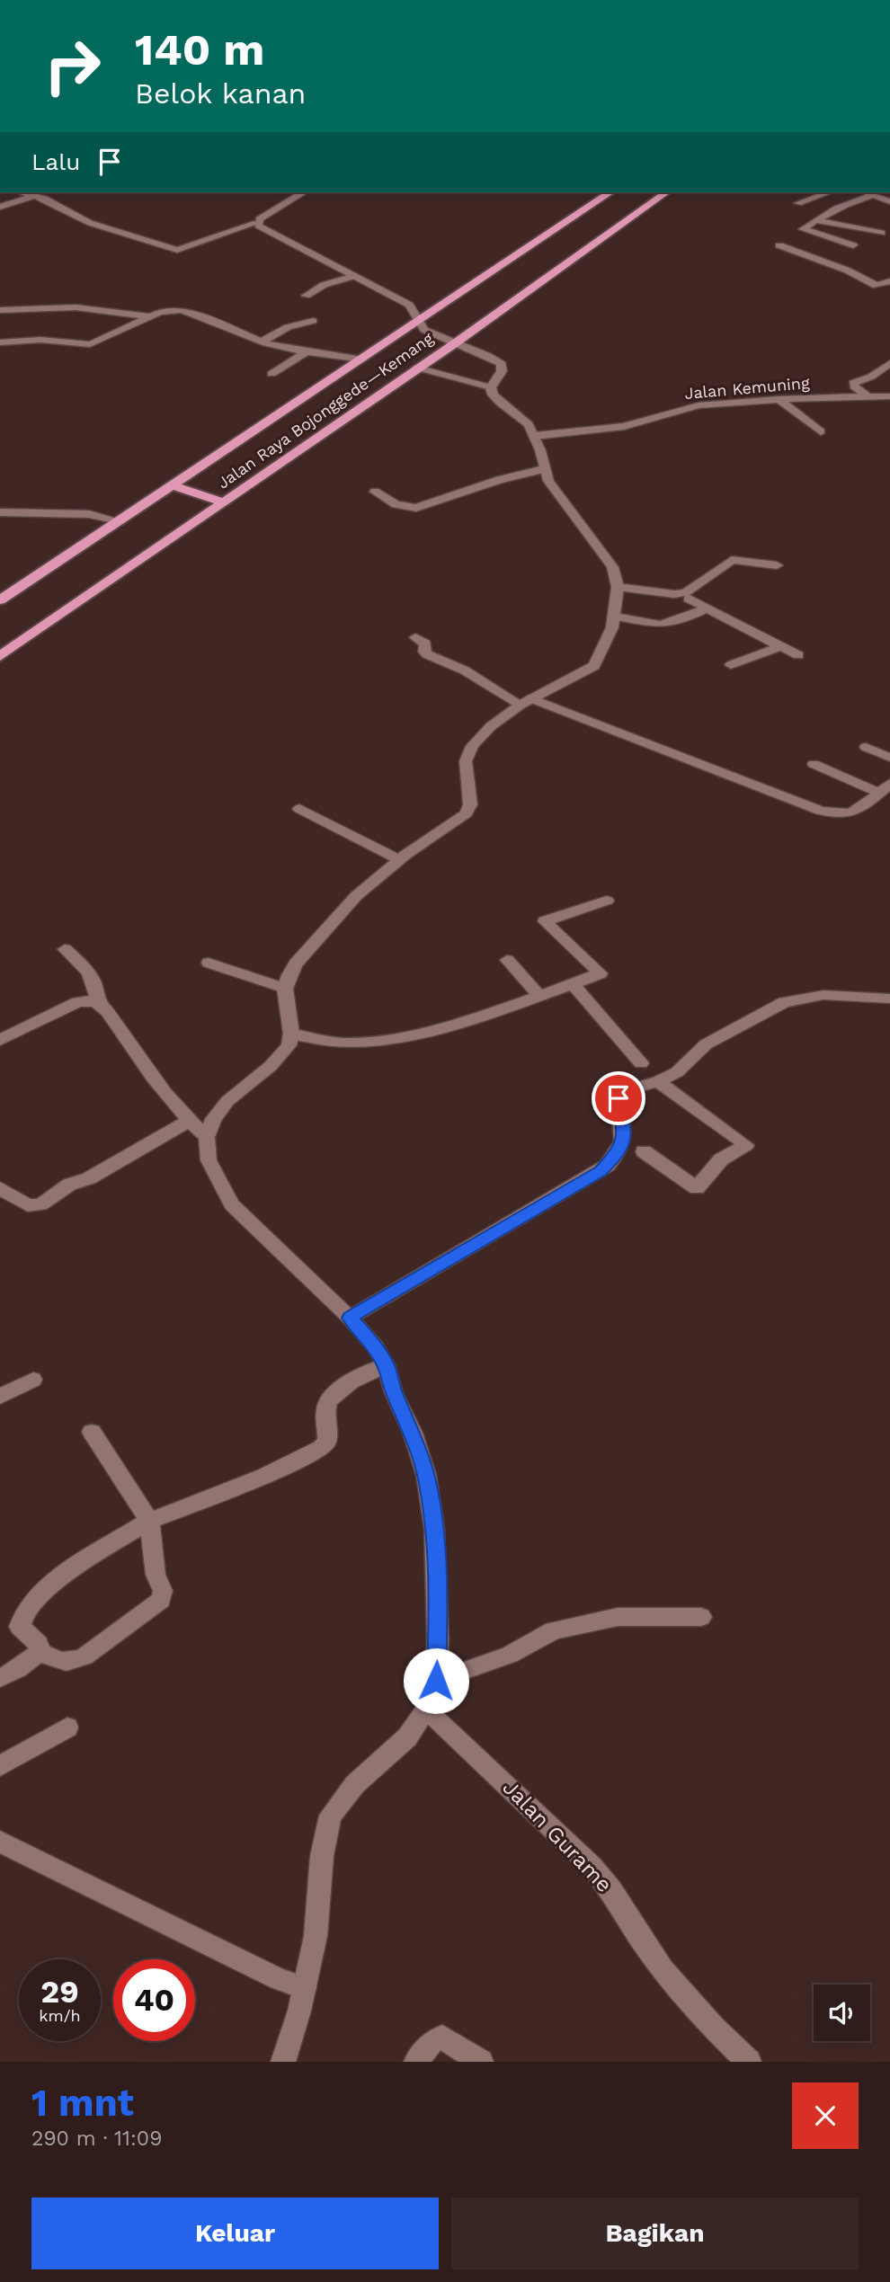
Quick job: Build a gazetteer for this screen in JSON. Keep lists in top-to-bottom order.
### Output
{
  "streets": {
    "highway": ["Jalan Raya Bojonggede—Kemang"],
    "street": ["Jalan Kemuning", "Jalan Gurame"]
  },
  "page": {
    "turn": ["140 m", "Belok kanan"],
    "then": "Lalu",
    "speed": "29 km/h",
    "limit": "40",
    "heading": ["1 mnt", "290 m · 11:09"],
    "buttons": ["Keluar", "Bagikan"]
  }
}
